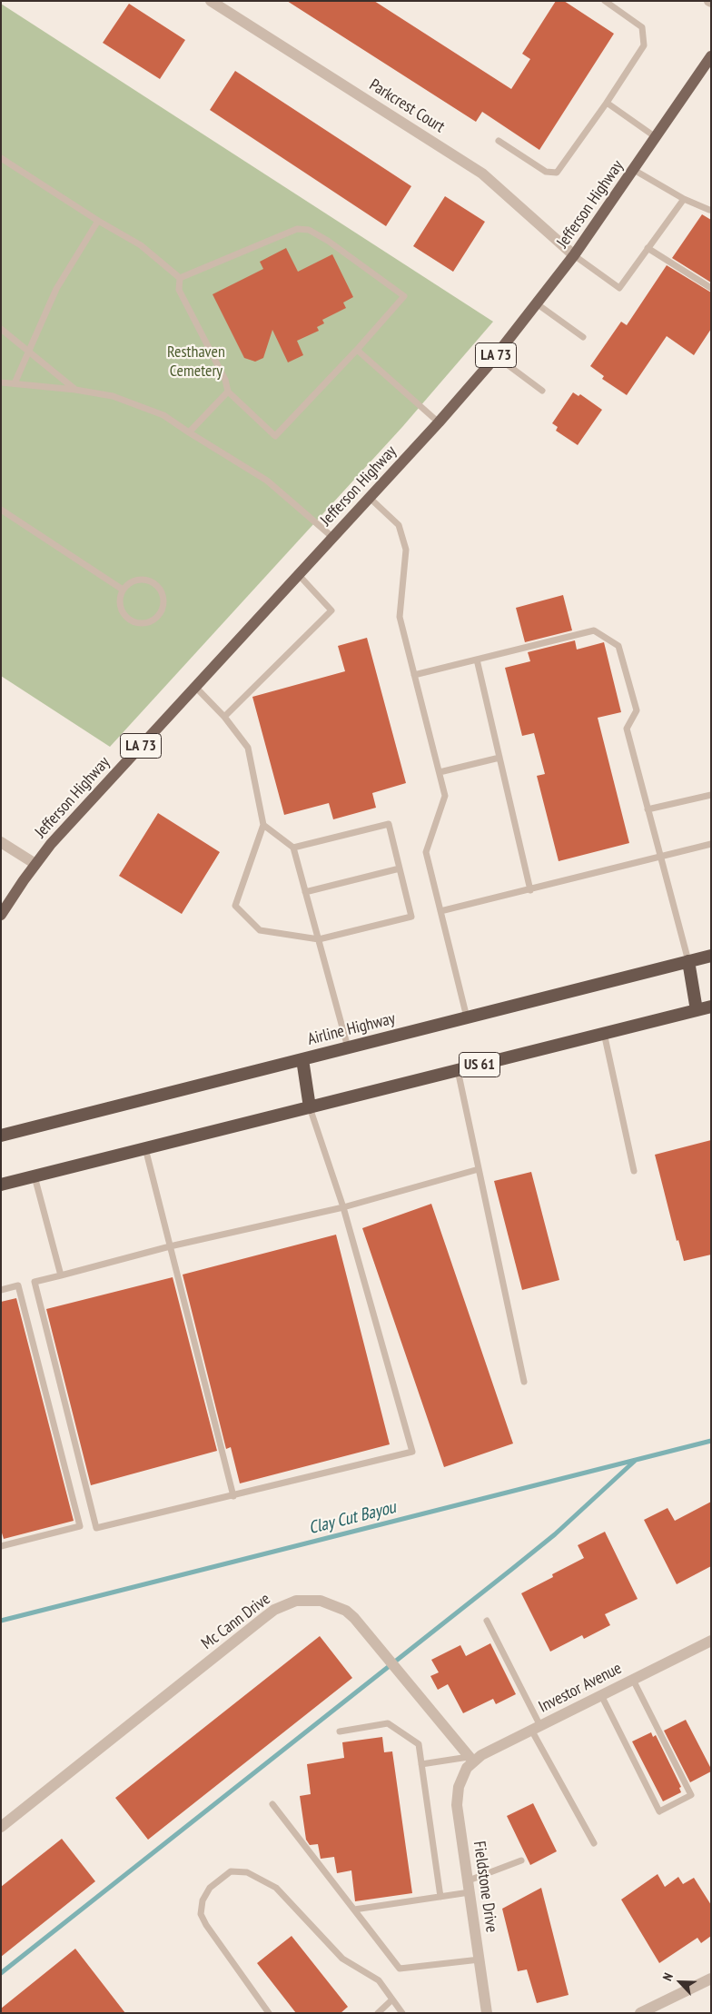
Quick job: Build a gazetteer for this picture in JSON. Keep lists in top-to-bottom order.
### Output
{
  "streets": {
    "highway": ["Airline Highway", "US 61"],
    "main road": ["Jefferson Highway", "LA 73"],
    "street": [
      "Parkcrest Court",
      "Mc Cann Drive",
      "Investor Avenue",
      "Fieldstone Drive"
    ]
  },
  "crossings": [
    ["Parkcrest Court", "Jefferson Highway"],
    ["Mc Cann Drive", "Investor Avenue"],
    ["Mc Cann Drive", "Fieldstone Drive"],
    ["Investor Avenue", "Fieldstone Drive"]
  ],
  "water": ["Clay Cut Bayou"],
  "parks": ["Resthaven Cemetery"],
  "north": "top left"
}
